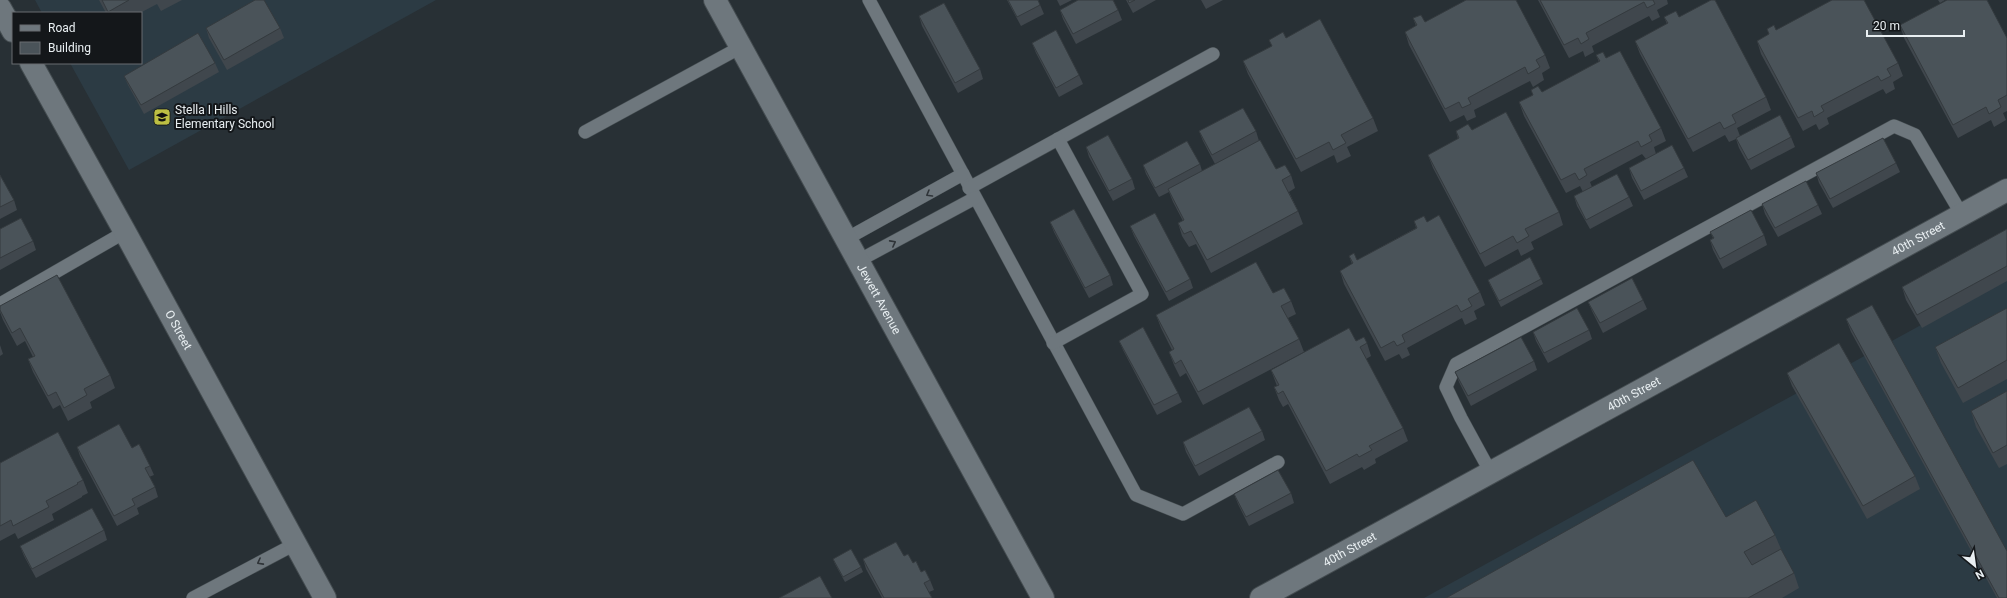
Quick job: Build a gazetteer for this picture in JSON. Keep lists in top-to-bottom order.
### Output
{
  "streets": {
    "street": ["40th Street", "Jewett Avenue", "O Street"]
  },
  "places": {
    "school or university": ["Stella I Hills Elementary School"]
  },
  "legend": ["Road", "Building"],
  "scale_bar": "20 m",
  "north": "bottom right"
}
